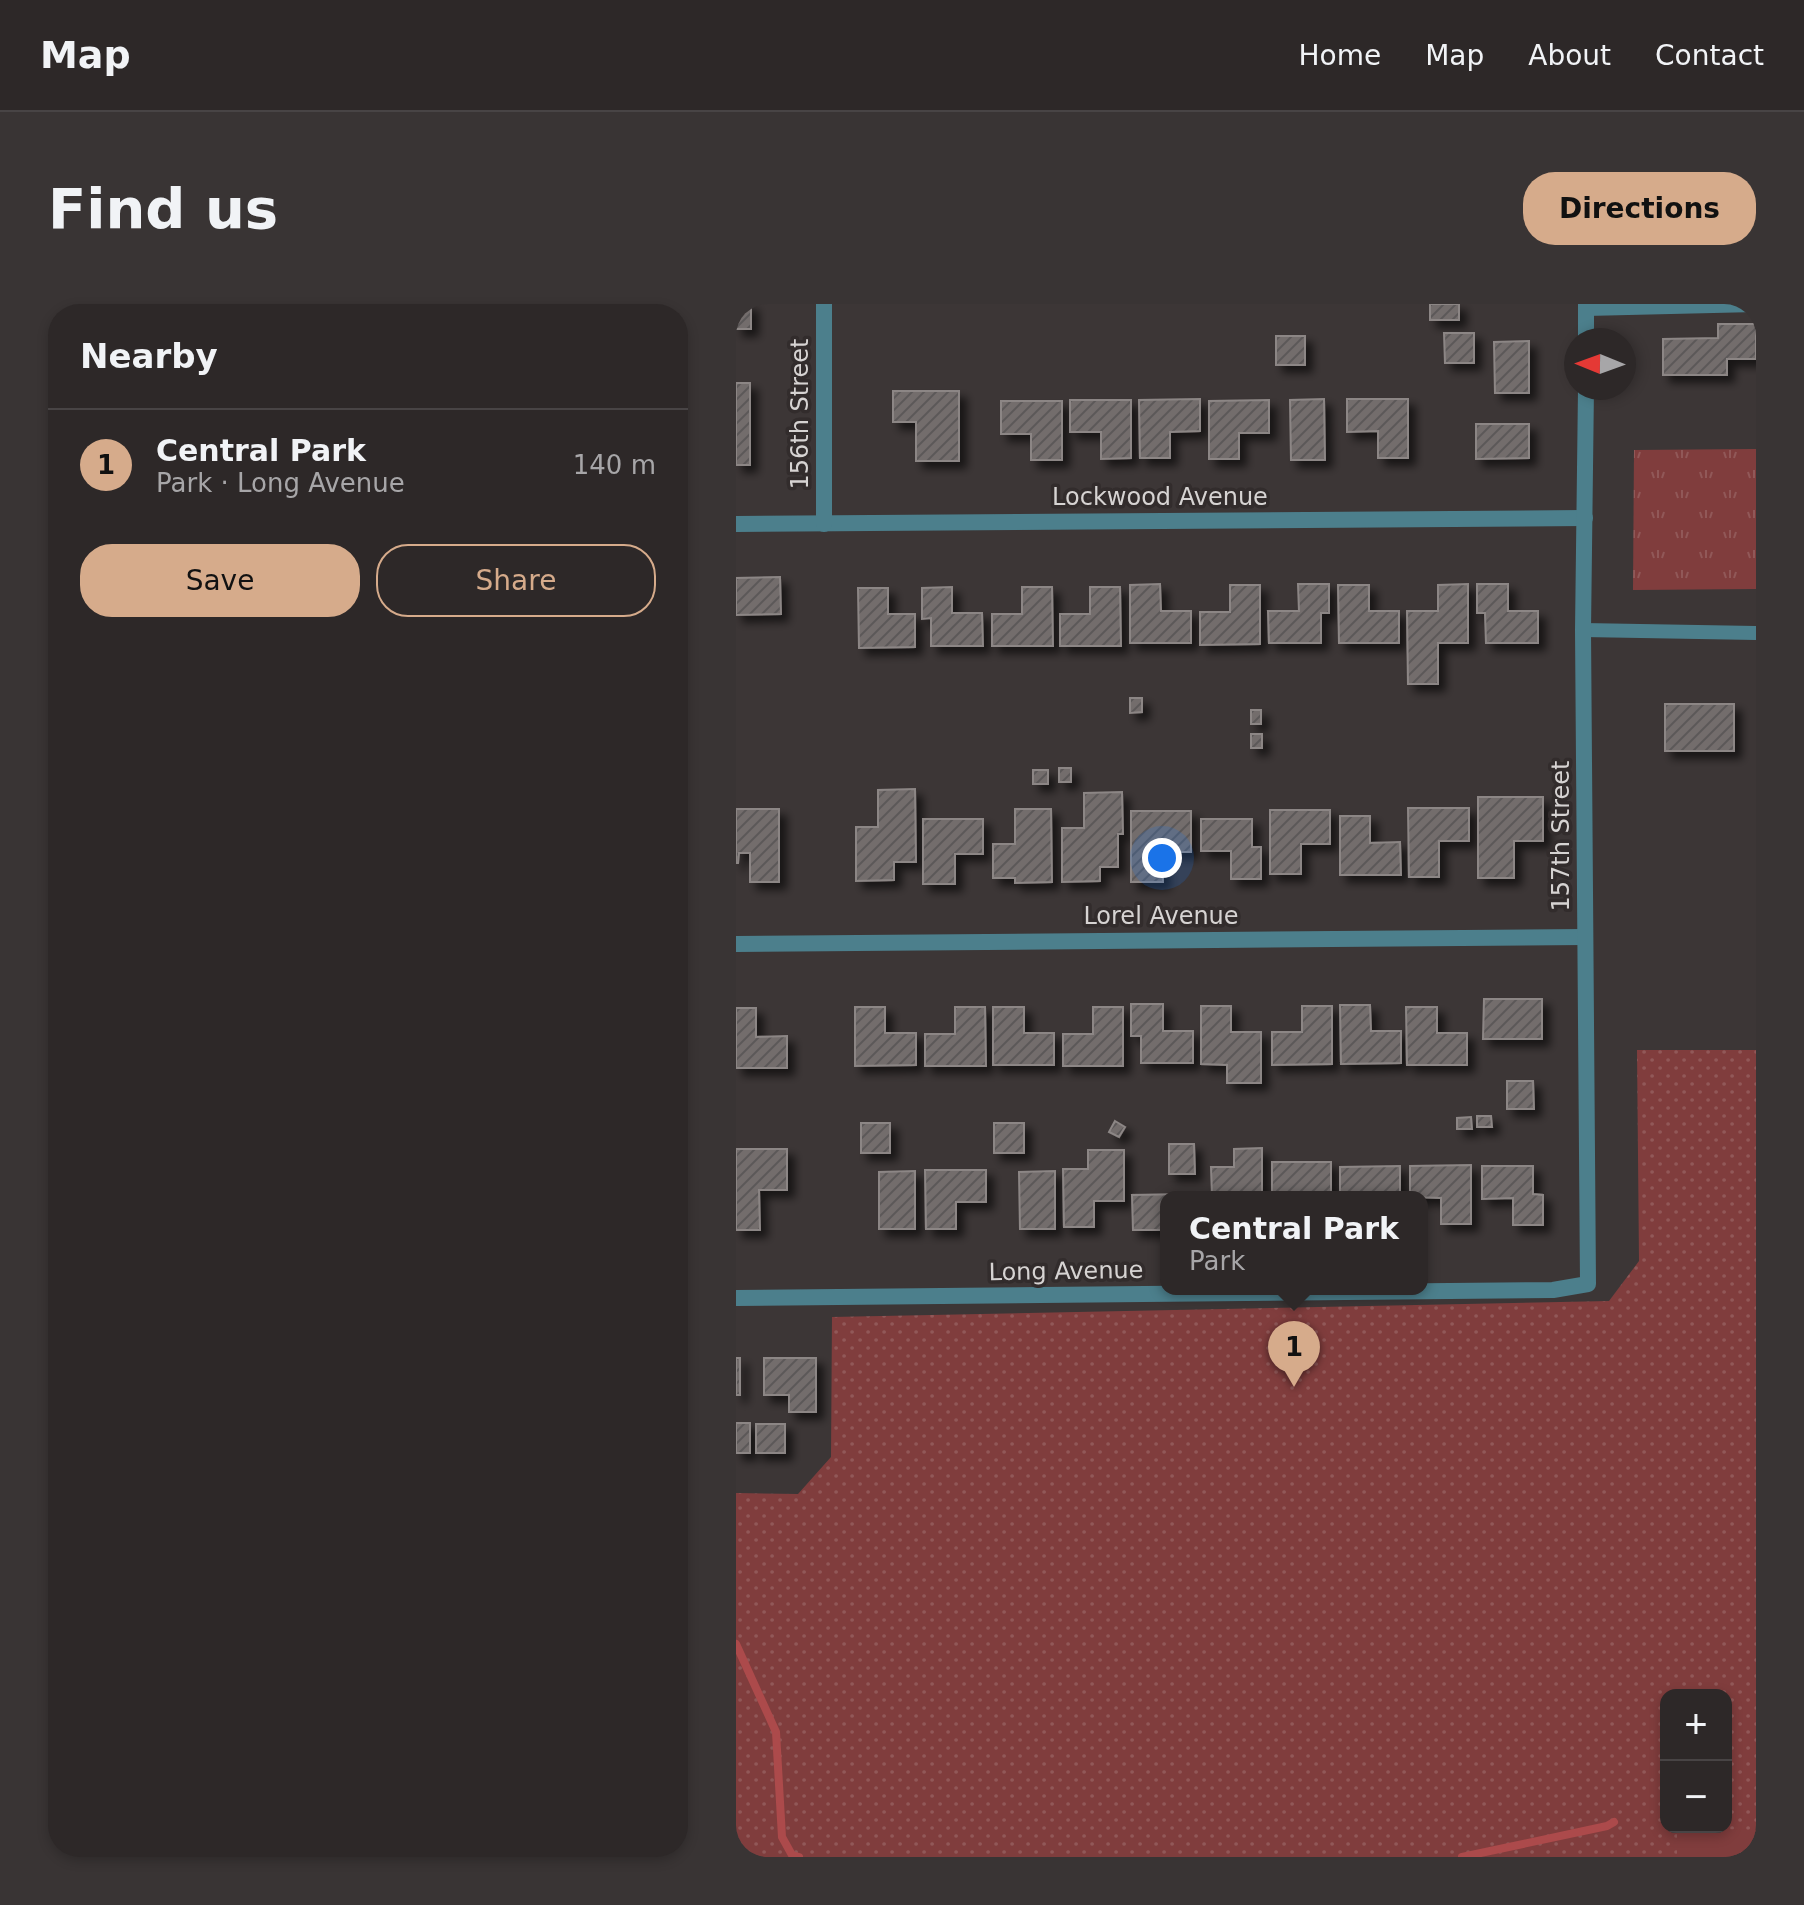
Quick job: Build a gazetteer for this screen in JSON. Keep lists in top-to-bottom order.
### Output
{
  "streets": {
    "street": [
      "156th Street",
      "Lockwood Avenue",
      "157th Street",
      "Lorel Avenue",
      "Long Avenue"
    ]
  },
  "crossings": [
    ["156th Street", "Lockwood Avenue"],
    ["Lockwood Avenue", "157th Street"],
    ["157th Street", "Lorel Avenue"],
    ["157th Street", "Long Avenue"]
  ],
  "north": "left",
  "page": {
    "header": "Map",
    "nav": [
      "Home",
      "Map",
      "About",
      "Contact"
    ],
    "buttons": [
      "Directions",
      ["Save", "Share"]
    ],
    "title": "Find us",
    "heading": "Nearby",
    "list": [
      {
        "mark": "1",
        "name": "Central Park",
        "note": "Park · Long Avenue",
        "value": "140 m"
      }
    ],
    "popup": ["Central Park", "Park"],
    "pins": "1",
    "map_buttons": ["+", "−"]
  }
}
